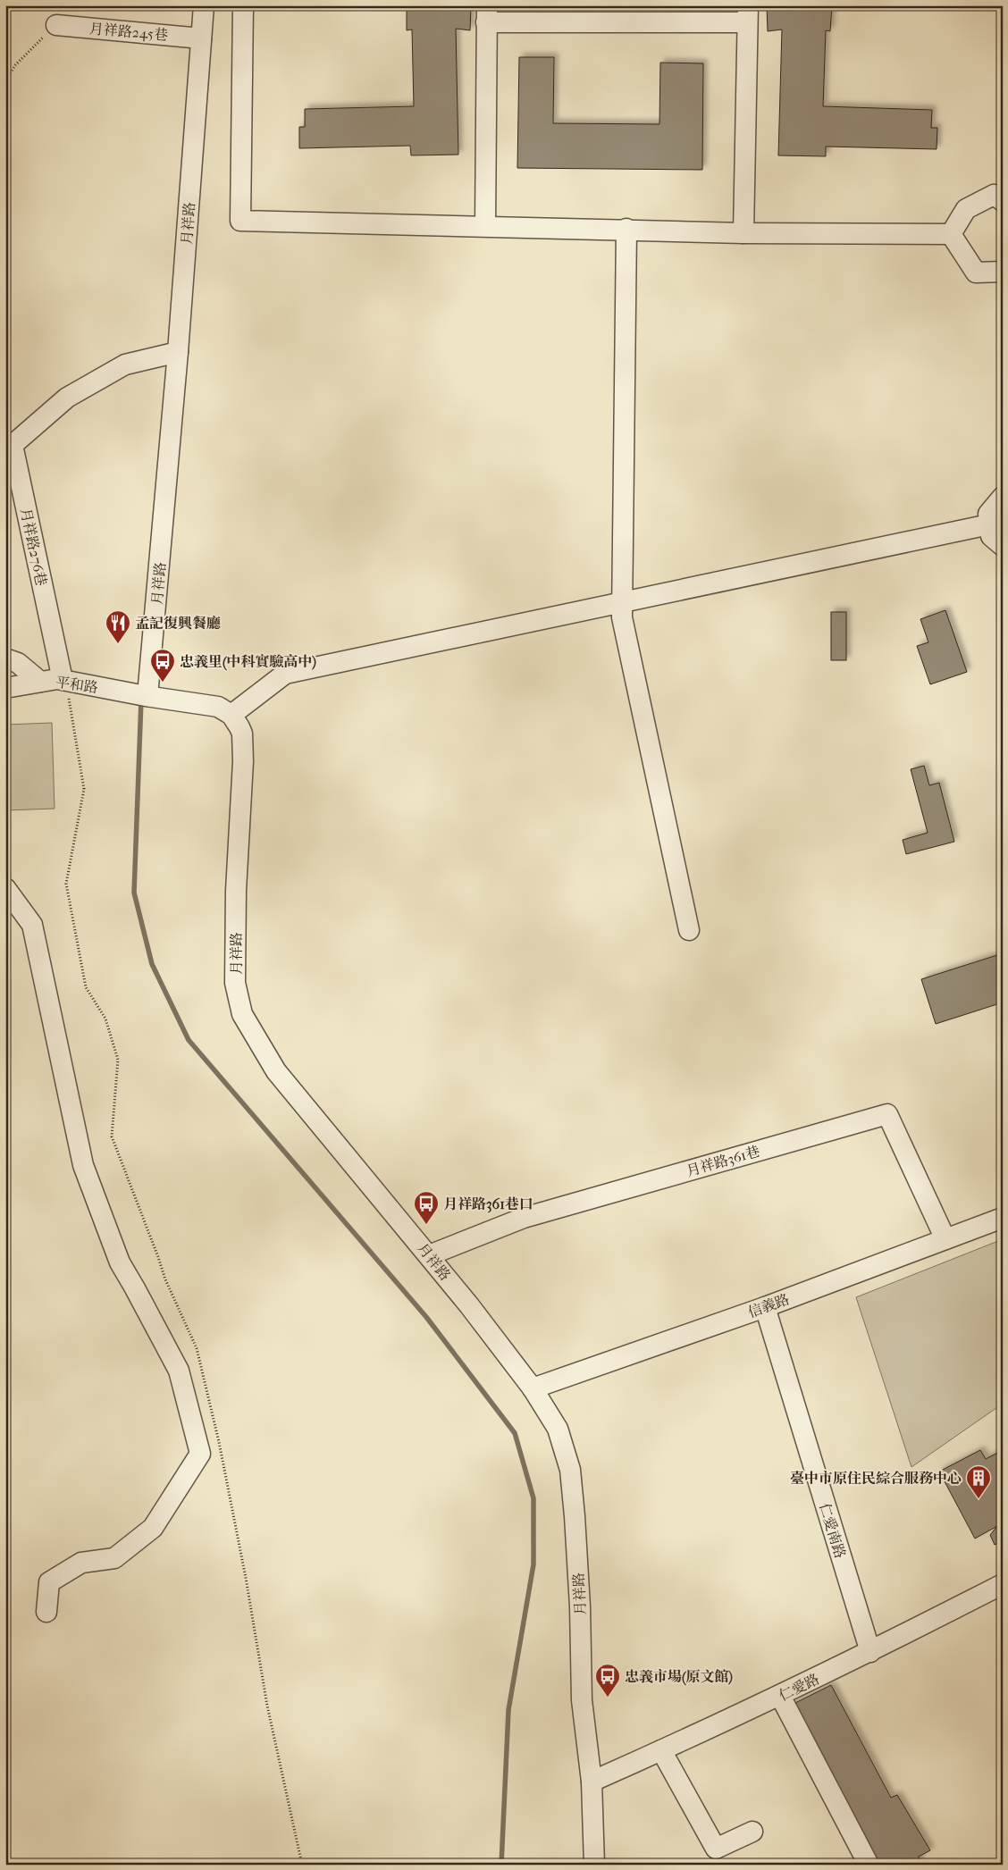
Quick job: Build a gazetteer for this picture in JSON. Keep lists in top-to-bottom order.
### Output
{
  "streets": {
    "street": [
      "月祥路245巷",
      "月祥路",
      "月祥路276巷",
      "平和路",
      "月祥路361巷",
      "信義路",
      "仁愛南路",
      "仁愛路"
    ]
  },
  "crossings": [
    ["月祥路245巷", "月祥路"],
    ["月祥路", "平和路"],
    ["月祥路", "月祥路361巷"],
    ["月祥路", "信義路"],
    ["月祥路", "仁愛路"],
    ["月祥路276巷", "平和路"],
    ["月祥路361巷", "信義路"],
    ["信義路", "仁愛南路"],
    ["仁愛南路", "仁愛路"]
  ],
  "places": {
    "restaurant": ["孟記復興餐廳"],
    "bus stop": ["忠義里(中科實驗高中)", "月祥路361巷口", "忠義市場(原文館)"],
    "building": ["臺中市原住民綜合服務中心"]
  }
}
